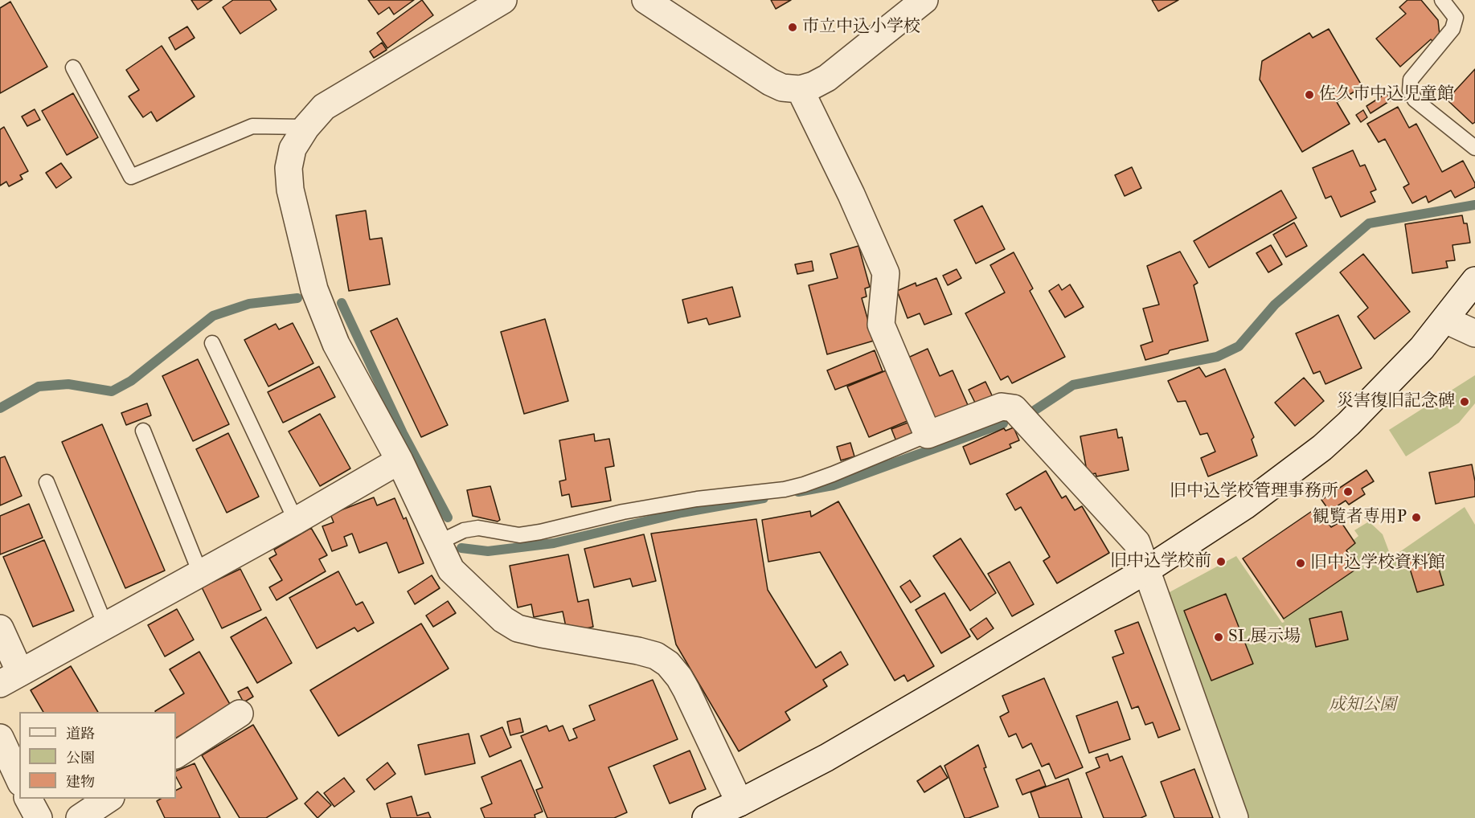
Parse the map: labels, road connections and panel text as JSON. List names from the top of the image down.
{
  "parks": ["成知公園"],
  "places": [
    "市立中込小学校",
    "佐久市中込児童館",
    "災害復旧記念碑",
    "旧中込学校管理事務所",
    "観覧者専用P",
    "旧中込学校前",
    "旧中込学校資料館",
    "SL展示場"
  ],
  "legend": ["道路", "公園", "建物"]
}
